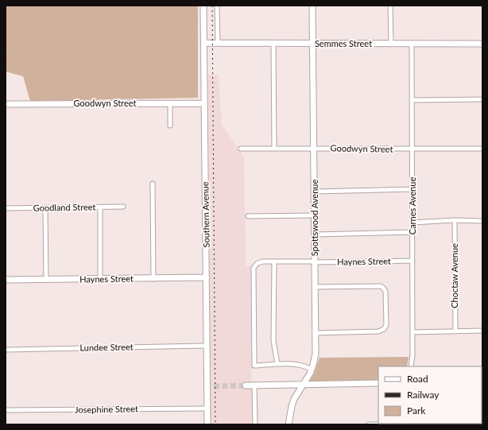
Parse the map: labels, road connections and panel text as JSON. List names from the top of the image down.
{
  "streets": {
    "main road": [
      "Semmes Street",
      "Goodwyn Street",
      "Southern Avenue",
      "Spottswood Avenue",
      "Haynes Street"
    ],
    "street": [
      "Carnes Avenue",
      "Goodland Street",
      "Choctaw Avenue",
      "Lundee Street",
      "Josephine Street"
    ]
  },
  "crossings": [
    ["Semmes Street", "Carnes Avenue"],
    ["Semmes Street", "Southern Avenue"],
    ["Semmes Street", "Spottswood Avenue"],
    ["Goodwyn Street", "Carnes Avenue"],
    ["Goodwyn Street", "Southern Avenue"],
    ["Goodwyn Street", "Spottswood Avenue"],
    ["Carnes Avenue", "Haynes Street"],
    ["Southern Avenue", "Haynes Street"],
    ["Southern Avenue", "Lundee Street"],
    ["Southern Avenue", "Josephine Street"],
    ["Spottswood Avenue", "Haynes Street"]
  ],
  "legend": ["Road", "Railway", "Park"]
}
